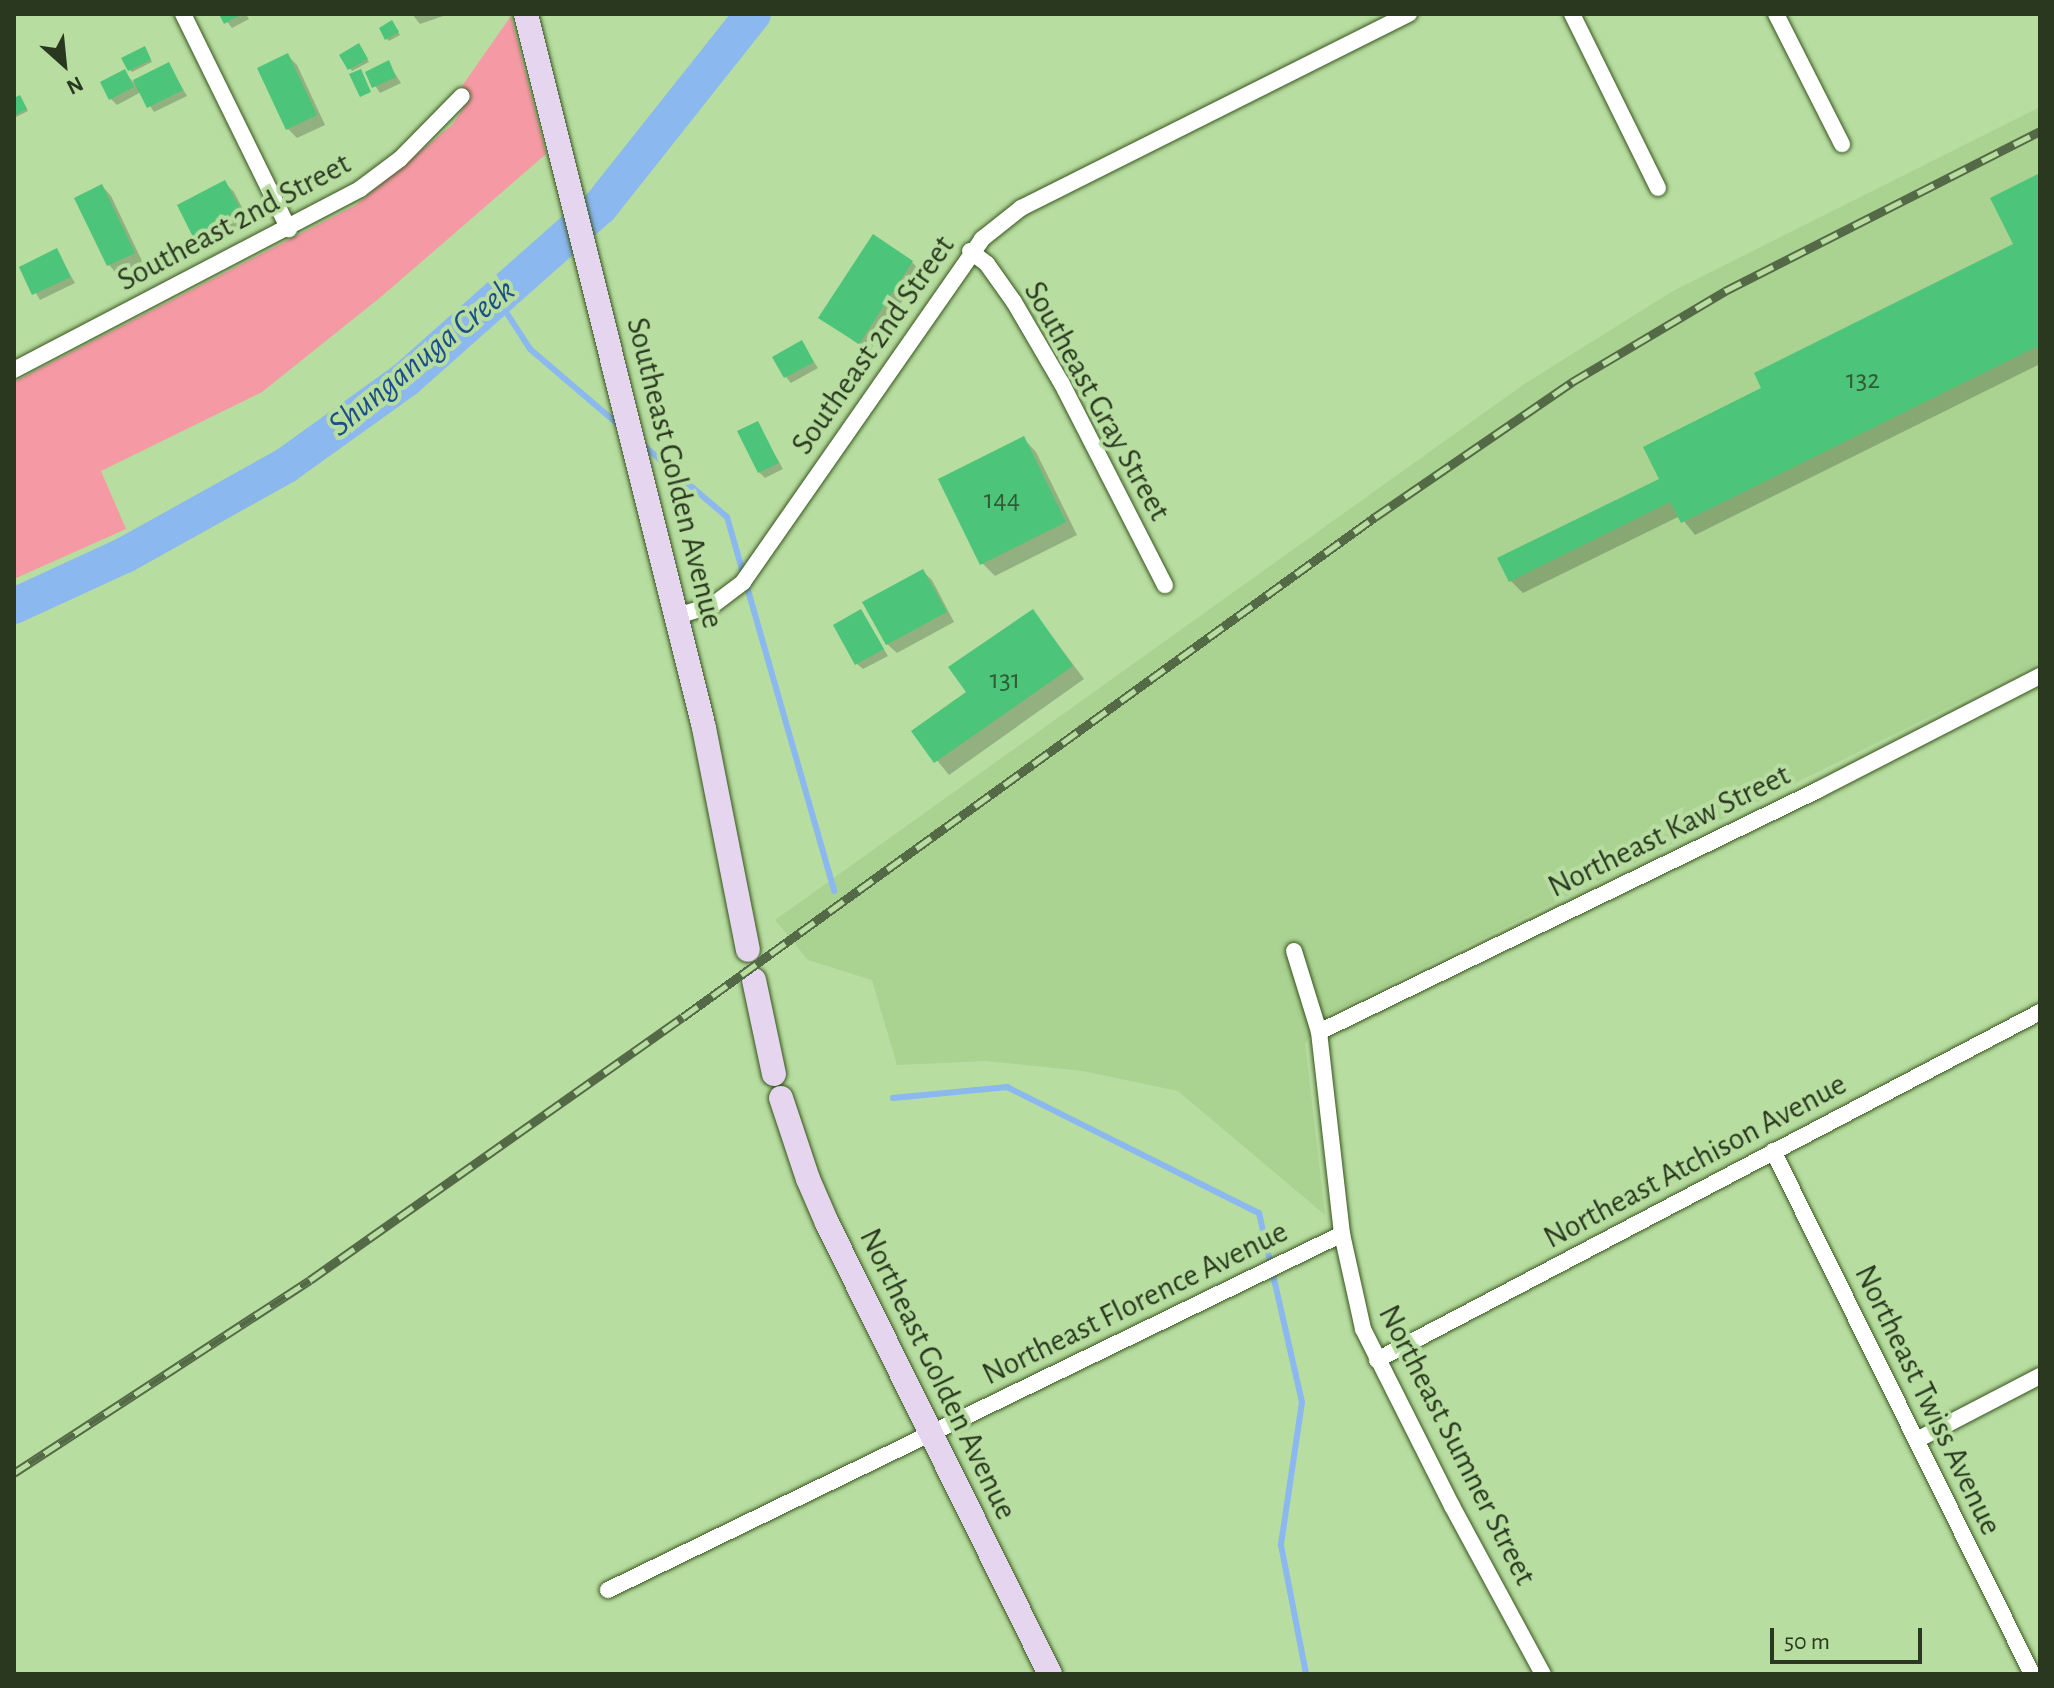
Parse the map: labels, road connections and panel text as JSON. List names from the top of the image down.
{
  "streets": {
    "street": [
      "Southeast 2nd Street",
      "Southeast Gray Street",
      "Southeast Golden Avenue",
      "Northeast Kaw Street",
      "Northeast Atchison Avenue",
      "Northeast Florence Avenue",
      "Northeast Golden Avenue",
      "Northeast Twiss Avenue",
      "Northeast Sumner Street"
    ]
  },
  "crossings": [
    ["Southeast 2nd Street", "Southeast Gray Street"],
    ["Southeast 2nd Street", "Southeast Golden Avenue"],
    ["Northeast Kaw Street", "Northeast Sumner Street"],
    ["Northeast Atchison Avenue", "Northeast Twiss Avenue"],
    ["Northeast Atchison Avenue", "Northeast Sumner Street"],
    ["Northeast Florence Avenue", "Northeast Golden Avenue"],
    ["Northeast Florence Avenue", "Northeast Sumner Street"]
  ],
  "water": ["Shunganuga Creek"],
  "house_numbers": ["132", "144", "131"],
  "scale_bar": "50 m",
  "north": "bottom right"
}
